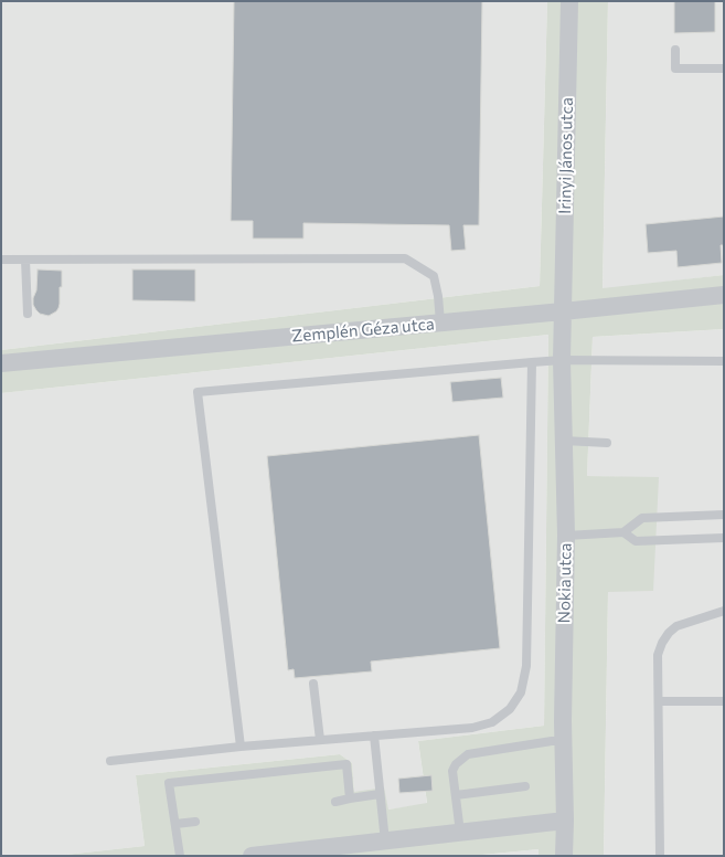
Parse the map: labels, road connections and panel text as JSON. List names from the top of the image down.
{
  "streets": {
    "street": ["Irinyi János utca", "Zemplén Géza utca", "Nokia utca"]
  },
  "crossings": [
    ["Irinyi János utca", "Zemplén Géza utca"],
    ["Irinyi János utca", "Nokia utca"],
    ["Zemplén Géza utca", "Nokia utca"]
  ]
}
